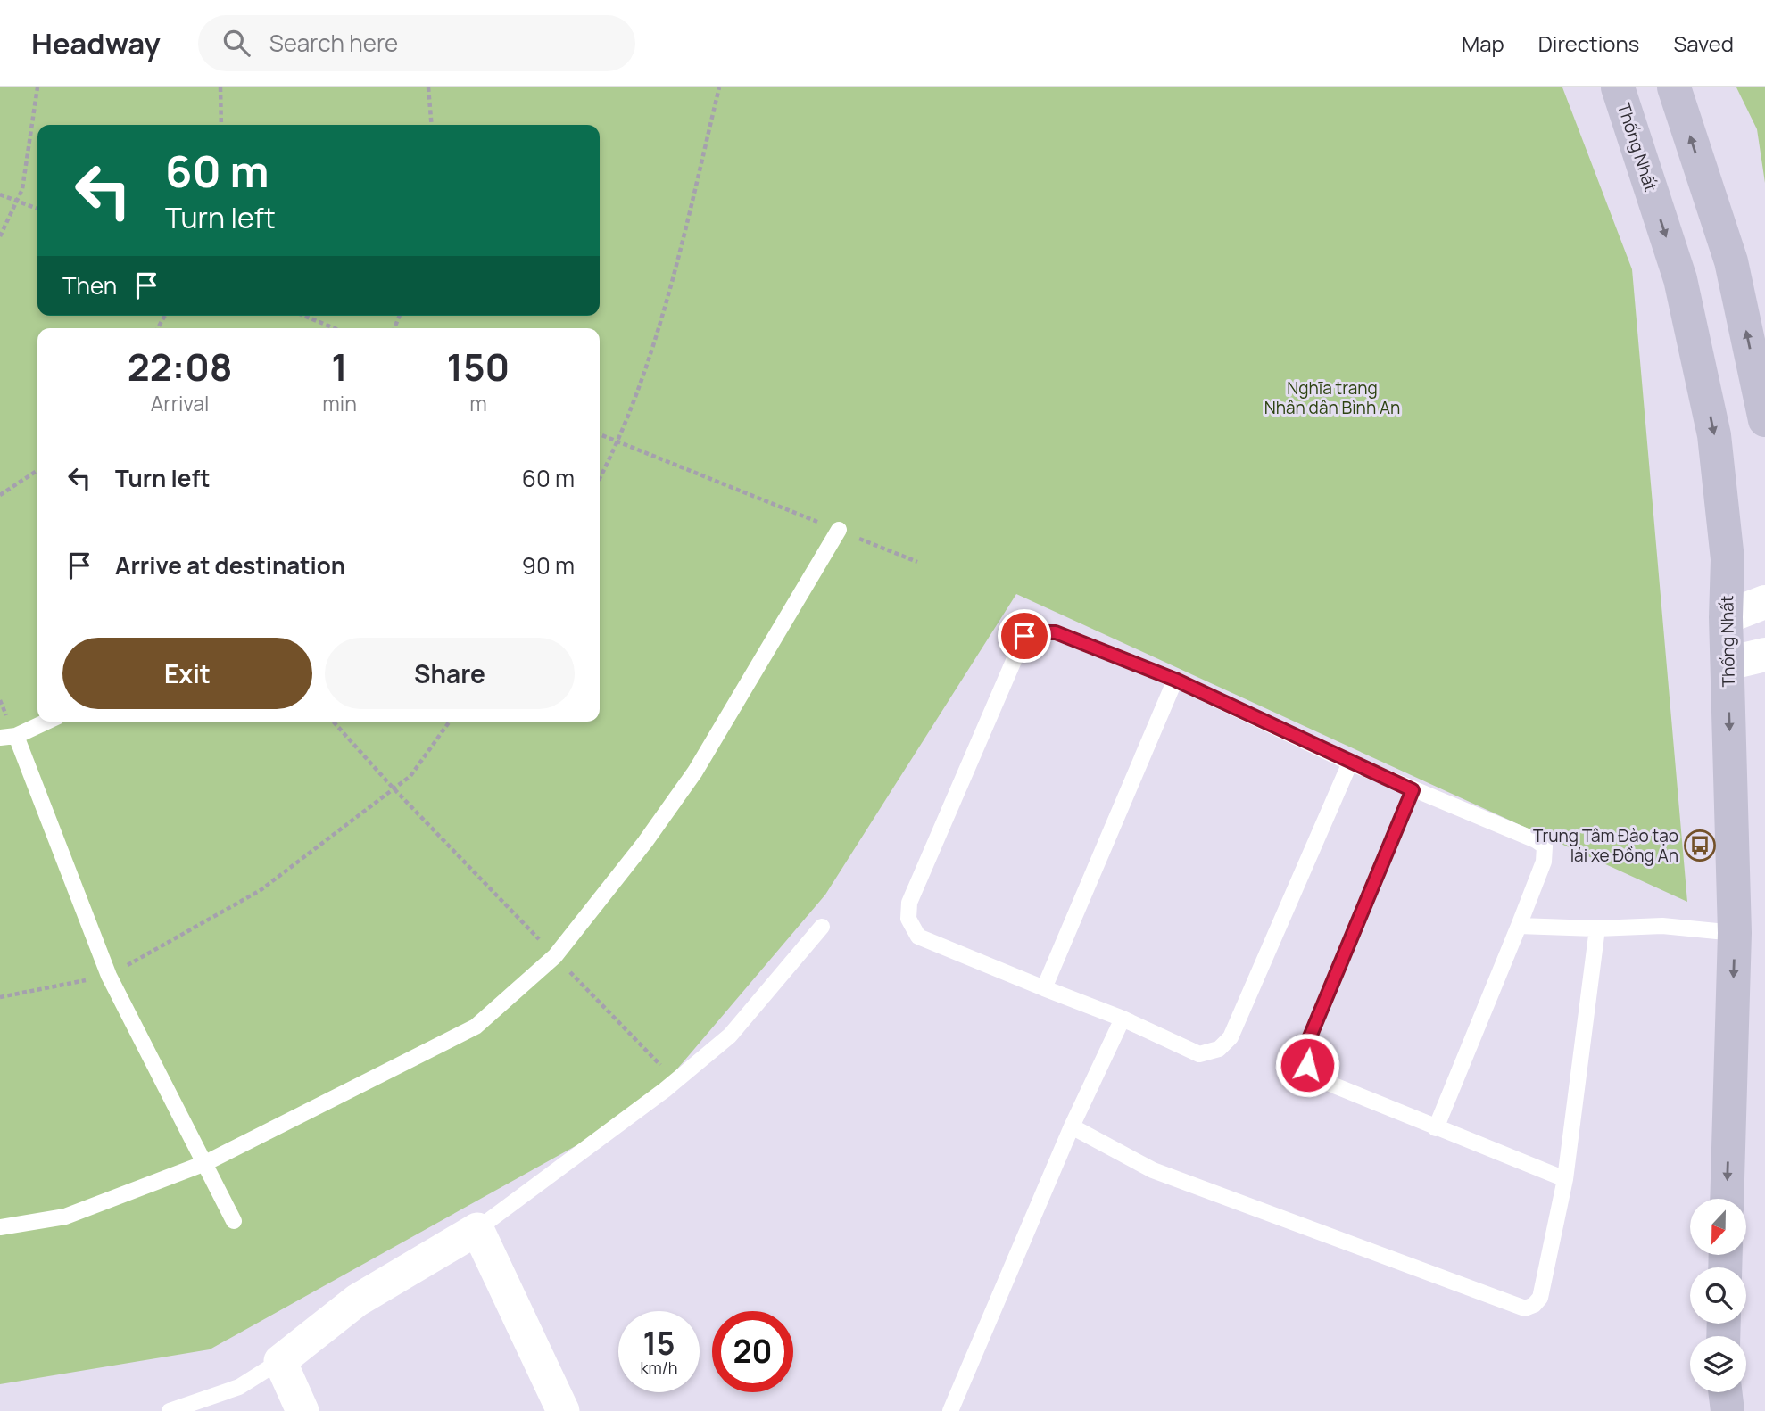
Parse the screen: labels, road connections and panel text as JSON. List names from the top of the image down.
{
  "streets": {
    "main road": ["Thống Nhất"]
  },
  "parks": ["Nghĩa trang Nhân dân Bình An"],
  "places": {
    "bus stop": ["Trung Tâm Đào tạo lái xe Đồng An"]
  },
  "north": "bottom",
  "page": {
    "header": "Headway",
    "search": "Search here",
    "nav": ["Map", "Directions", "Saved"],
    "turn": ["60 m", "Turn left"],
    "then": "Then",
    "eta": [
      "22:08",
      "Arrival",
      "1",
      "min",
      "150",
      "m"
    ],
    "list": [
      {
        "name": "Turn left",
        "value": "60 m"
      },
      {
        "name": "Arrive at destination",
        "value": "90 m"
      }
    ],
    "buttons": ["Exit", "Share"],
    "speed": "15 km/h",
    "limit": "20"
  }
}
